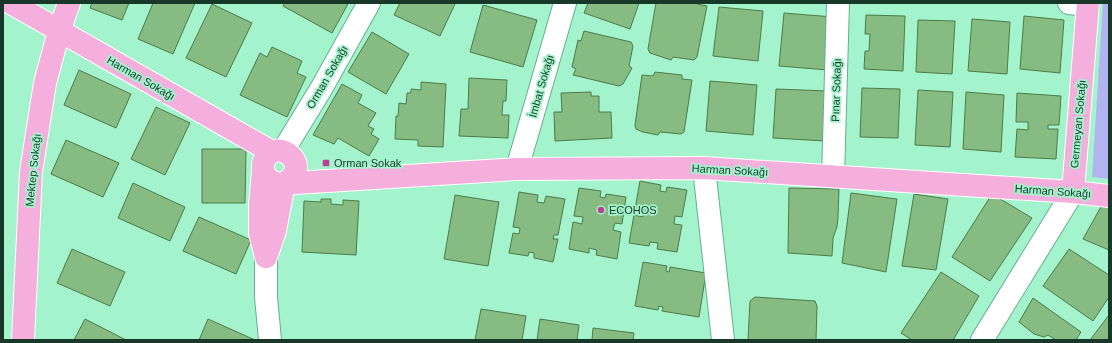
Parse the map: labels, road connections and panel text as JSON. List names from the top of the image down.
{
  "streets": {
    "main road": ["Harman Sokağı", "Germeyan Sokağı", "Mektep Sokağı"],
    "street": ["Orman Sokağı", "İmbat Sokağı", "Pınar Sokağı"]
  },
  "crossings": [
    ["Orman Sokağı", "Harman Sokağı"],
    ["Harman Sokağı", "İmbat Sokağı"],
    ["Harman Sokağı", "Pınar Sokağı"],
    ["Harman Sokağı", "Germeyan Sokağı"],
    ["Harman Sokağı", "Mektep Sokağı"]
  ],
  "places": {
    "transit": ["Orman Sokak"],
    "other": ["ECOHOS"]
  }
}
